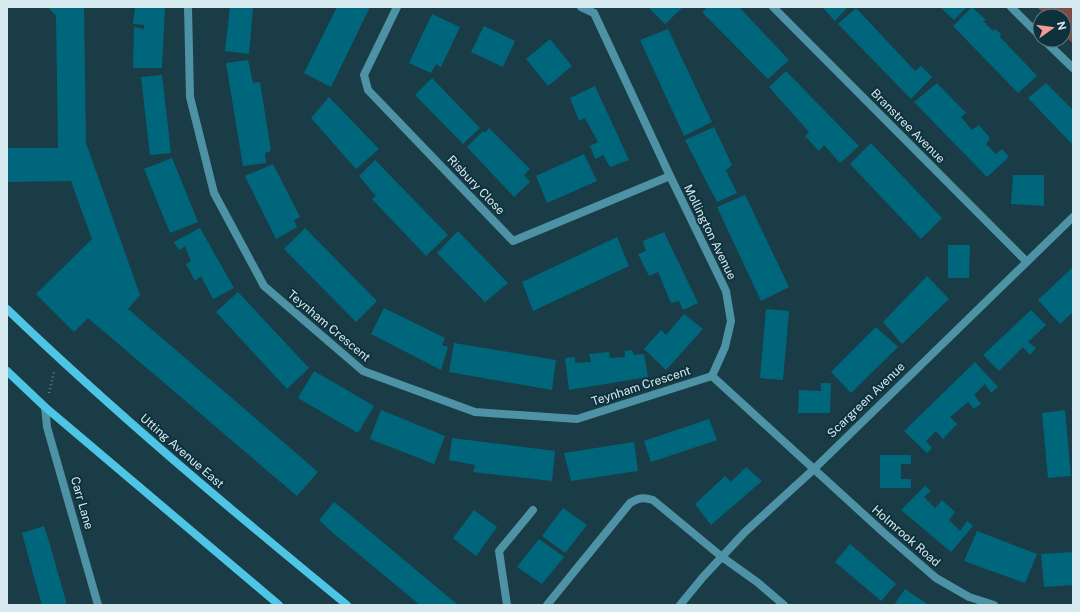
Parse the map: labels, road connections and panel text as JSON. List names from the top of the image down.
{
  "streets": {
    "street": [
      "Branstree Avenue",
      "Risbury Close",
      "Mollington Avenue",
      "Teynham Crescent",
      "Scargreen Avenue",
      "Utting Avenue East",
      "Carr Lane",
      "Holmrook Road"
    ]
  },
  "crossings": [
    ["Branstree Avenue", "Scargreen Avenue"],
    ["Risbury Close", "Mollington Avenue"],
    ["Mollington Avenue", "Teynham Crescent"],
    ["Scargreen Avenue", "Holmrook Road"]
  ],
  "north": "right"
}
